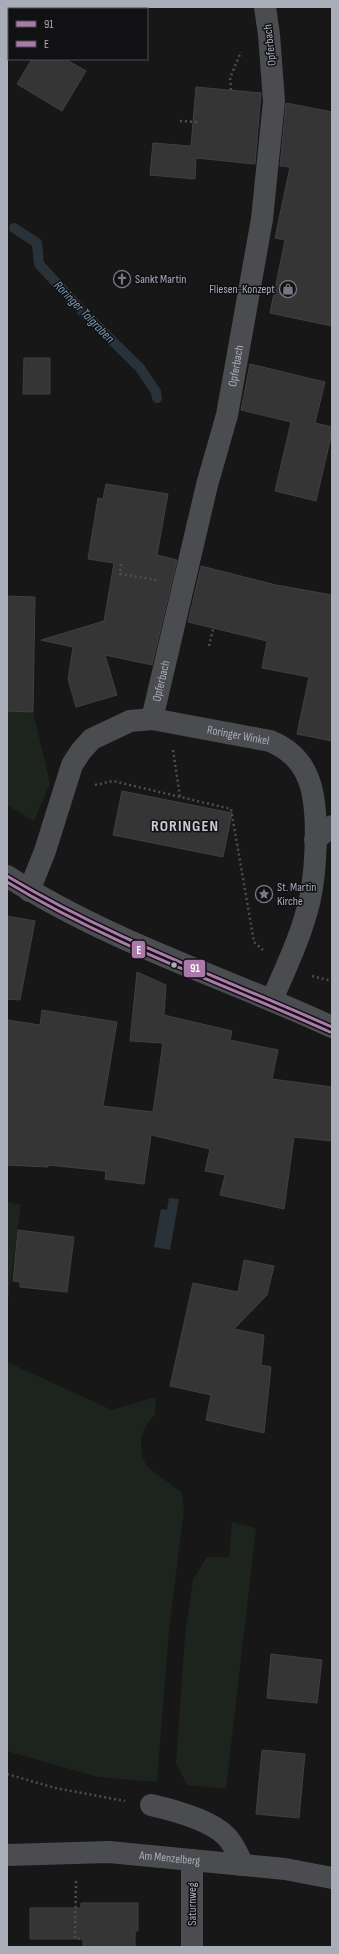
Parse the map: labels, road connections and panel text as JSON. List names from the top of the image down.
{
  "streets": {
    "street": [
      "Opferbach",
      "Roringer Winkel",
      "Am Menzelberg",
      "Saturnweg"
    ]
  },
  "crossings": [
    ["Opferbach", "Roringer Winkel"],
    ["Am Menzelberg", "Saturnweg"]
  ],
  "districts": ["RORINGEN"],
  "water": ["Roringer Talgraben"],
  "places": {
    "church": ["Sankt Martin"],
    "shop": ["Fliesen-Konzept"],
    "place": ["St. Martin Kirche"]
  },
  "lines": ["transit line 91", "transit line E"],
  "legend": ["91", "E"]
}
